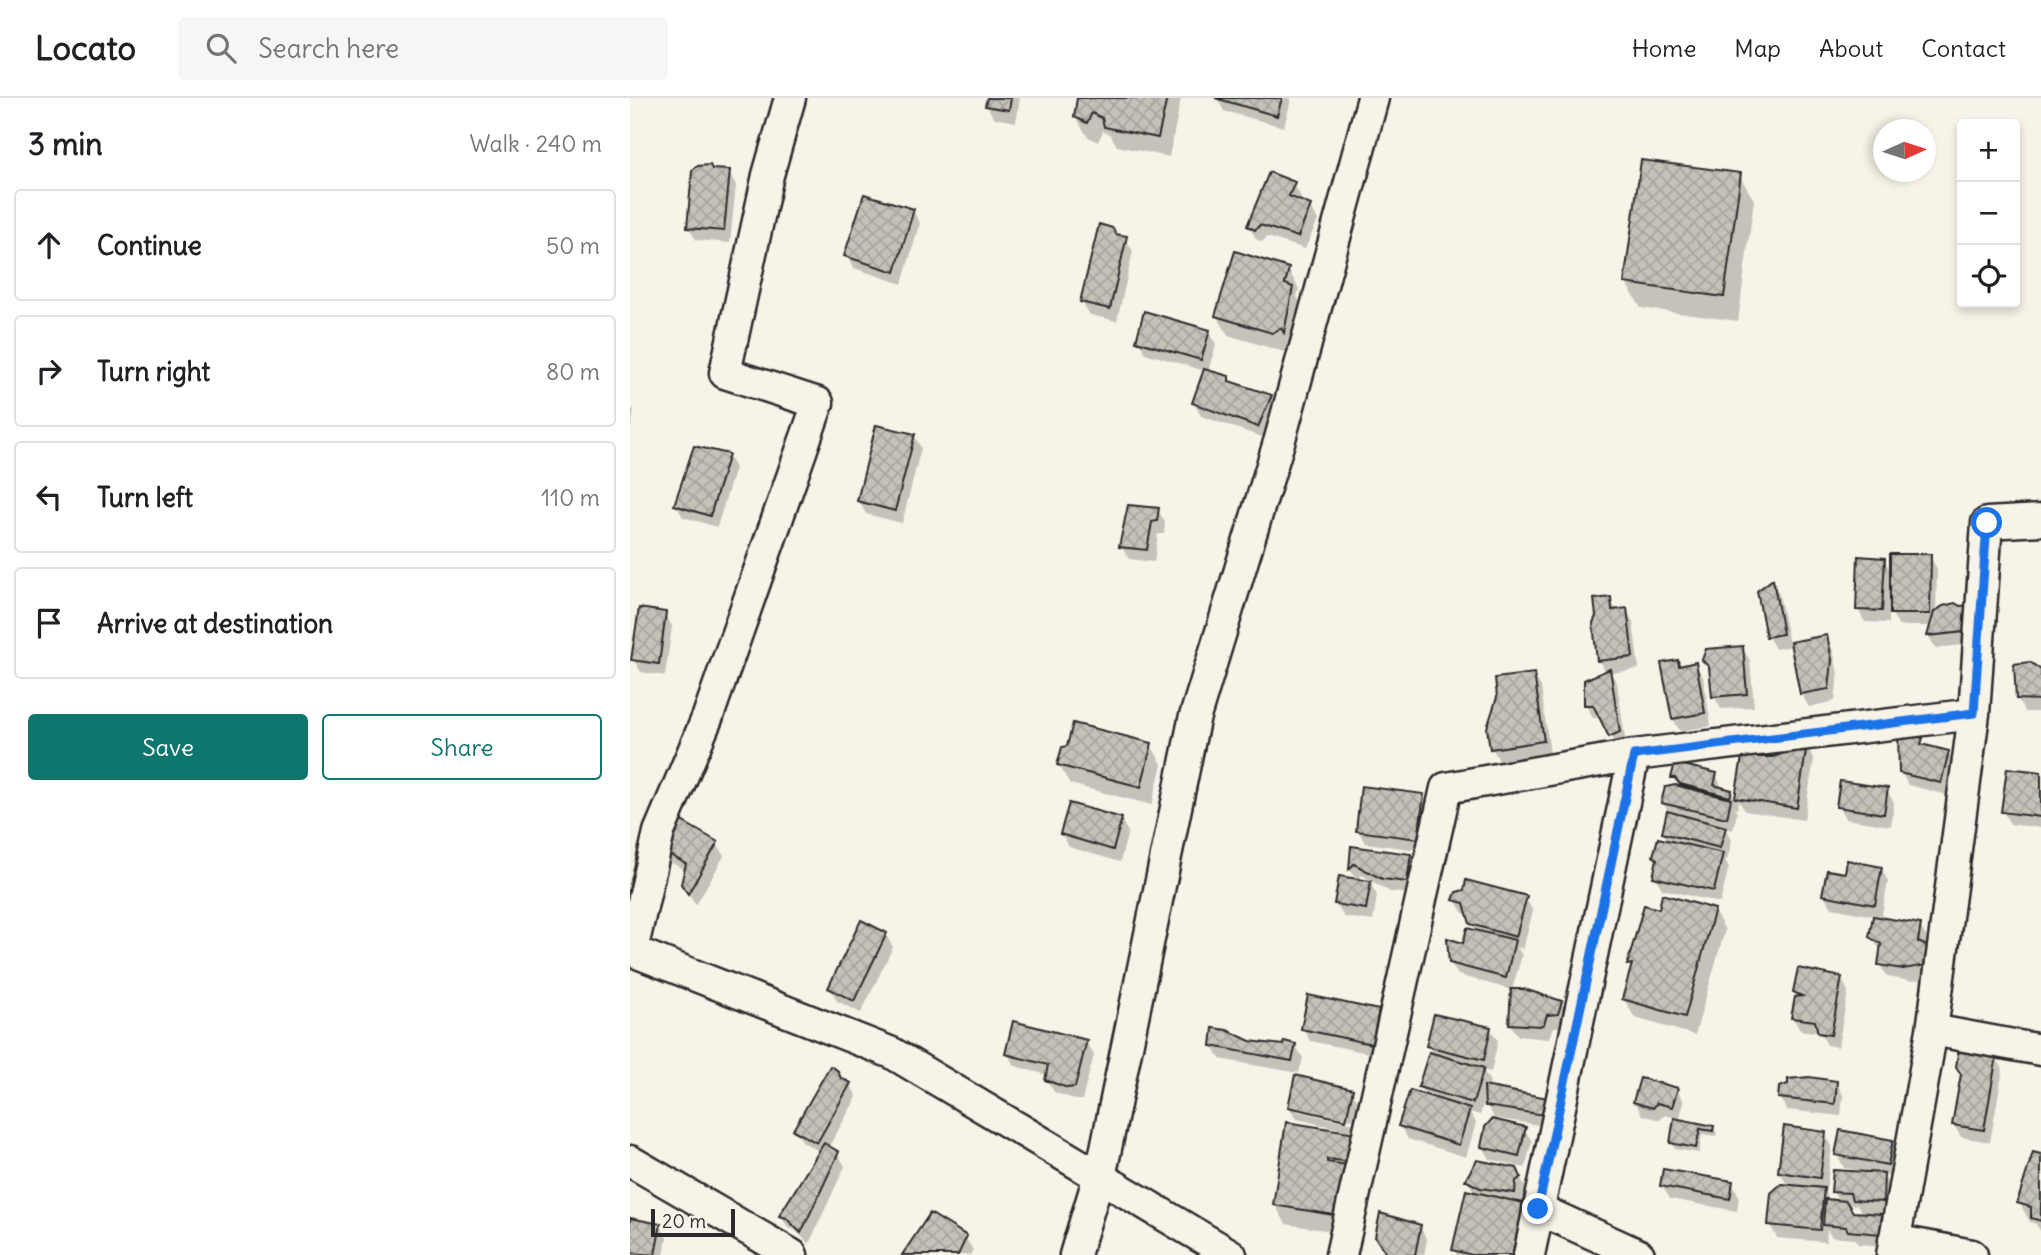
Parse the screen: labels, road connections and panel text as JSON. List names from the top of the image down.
{
  "scale_bar": "20 m",
  "north": "right",
  "page": {
    "header": "Locato",
    "search": "Search here",
    "nav": [
      "Home",
      "Map",
      "About",
      "Contact"
    ],
    "heading": ["3 min", "Walk · 240 m"],
    "map_buttons": ["+", "−"],
    "list": [
      ["Continue", "50 m"],
      ["Turn right", "80 m"],
      ["Turn left", "110 m"],
      "Arrive at destination"
    ],
    "buttons": ["Save", "Share"],
    "scale": "20 m"
  }
}
